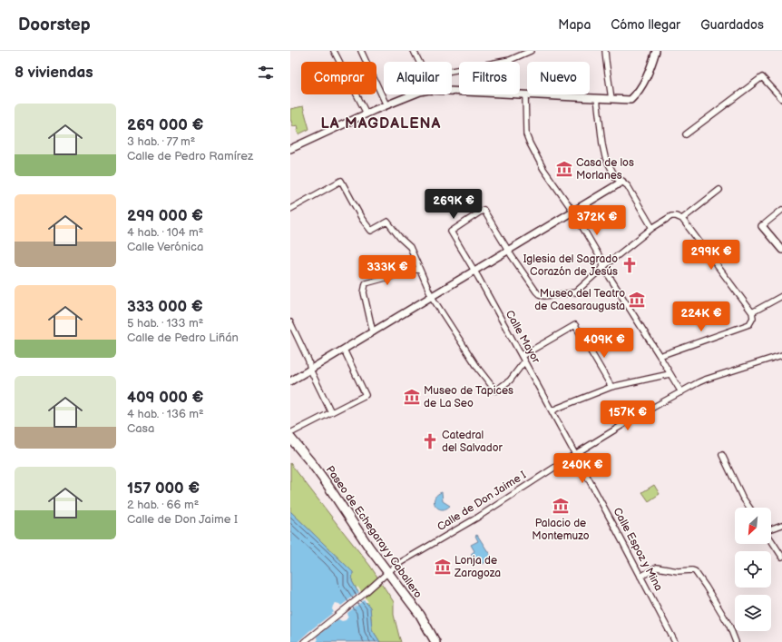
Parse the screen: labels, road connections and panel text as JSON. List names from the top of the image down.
{
  "streets": {
    "main road": ["Paseo de Echegaray y Caballero"],
    "street": ["Calle Mayor", "Calle de Don Jaime I", "Calle Espoz y Mina"]
  },
  "crossings": [
    ["Calle Mayor", "Calle de Don Jaime I"],
    ["Calle Mayor", "Calle Espoz y Mina"],
    ["Calle de Don Jaime I", "Paseo de Echegaray y Caballero"],
    ["Calle de Don Jaime I", "Calle Espoz y Mina"]
  ],
  "districts": ["LA MAGDALENA"],
  "places": {
    "museum": [
      "Casa de los Morlanes",
      "Museo del Teatro de Caesaraugusta",
      "Museo de Tapices de La Seo",
      "Palacio de Montemuzo",
      "Lonja de Zaragoza"
    ],
    "church": ["Iglesia del Sagrado Corazón de Jesús", "Catedral del Salvador"]
  },
  "north": "bottom left",
  "page": {
    "header": "Doorstep",
    "nav": ["Mapa", "Cómo llegar", "Guardados"],
    "heading": "8 viviendas",
    "chip": [
      "Comprar",
      "Alquilar",
      "Filtros",
      "Nuevo"
    ],
    "list": [
      {
        "name": "269 000 €",
        "note": "3 hab. · 77 m² · Calle de Pedro Ramírez"
      },
      {
        "name": "299 000 €",
        "note": "4 hab. · 104 m² · Calle Verónica"
      },
      {
        "name": "333 000 €",
        "note": "5 hab. · 133 m² · Calle de Pedro Liñán"
      },
      {
        "name": "409 000 €",
        "note": "4 hab. · 136 m² · Casa"
      },
      {
        "name": "157 000 €",
        "note": "2 hab. · 66 m² · Calle de Don Jaime I"
      }
    ],
    "price": [
      "269K €",
      "372K €",
      "299K €",
      "333K €",
      "224K €",
      "409K €",
      "157K €",
      "240K €"
    ]
  }
}
